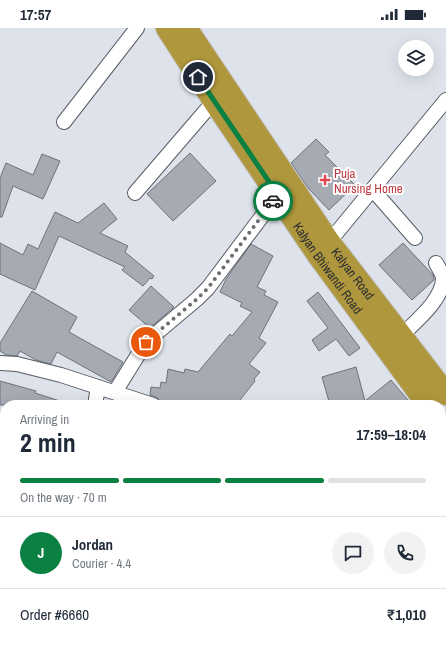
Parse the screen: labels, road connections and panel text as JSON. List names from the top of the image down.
{
  "streets": {
    "highway": ["Kalyan Bhiwandi Road", "Kalyan Road"]
  },
  "places": {
    "health": ["Puja Nursing Home"]
  },
  "page": {
    "status": "17:57",
    "heading": ["2 min", "Arriving in", "17:59–18:04"],
    "panel": [
      "Jordan",
      "Courier · 4.4",
      "Order #6660",
      "₹1,010"
    ],
    "bar": "On the way · 70 m",
    "round": "J"
  }
}
